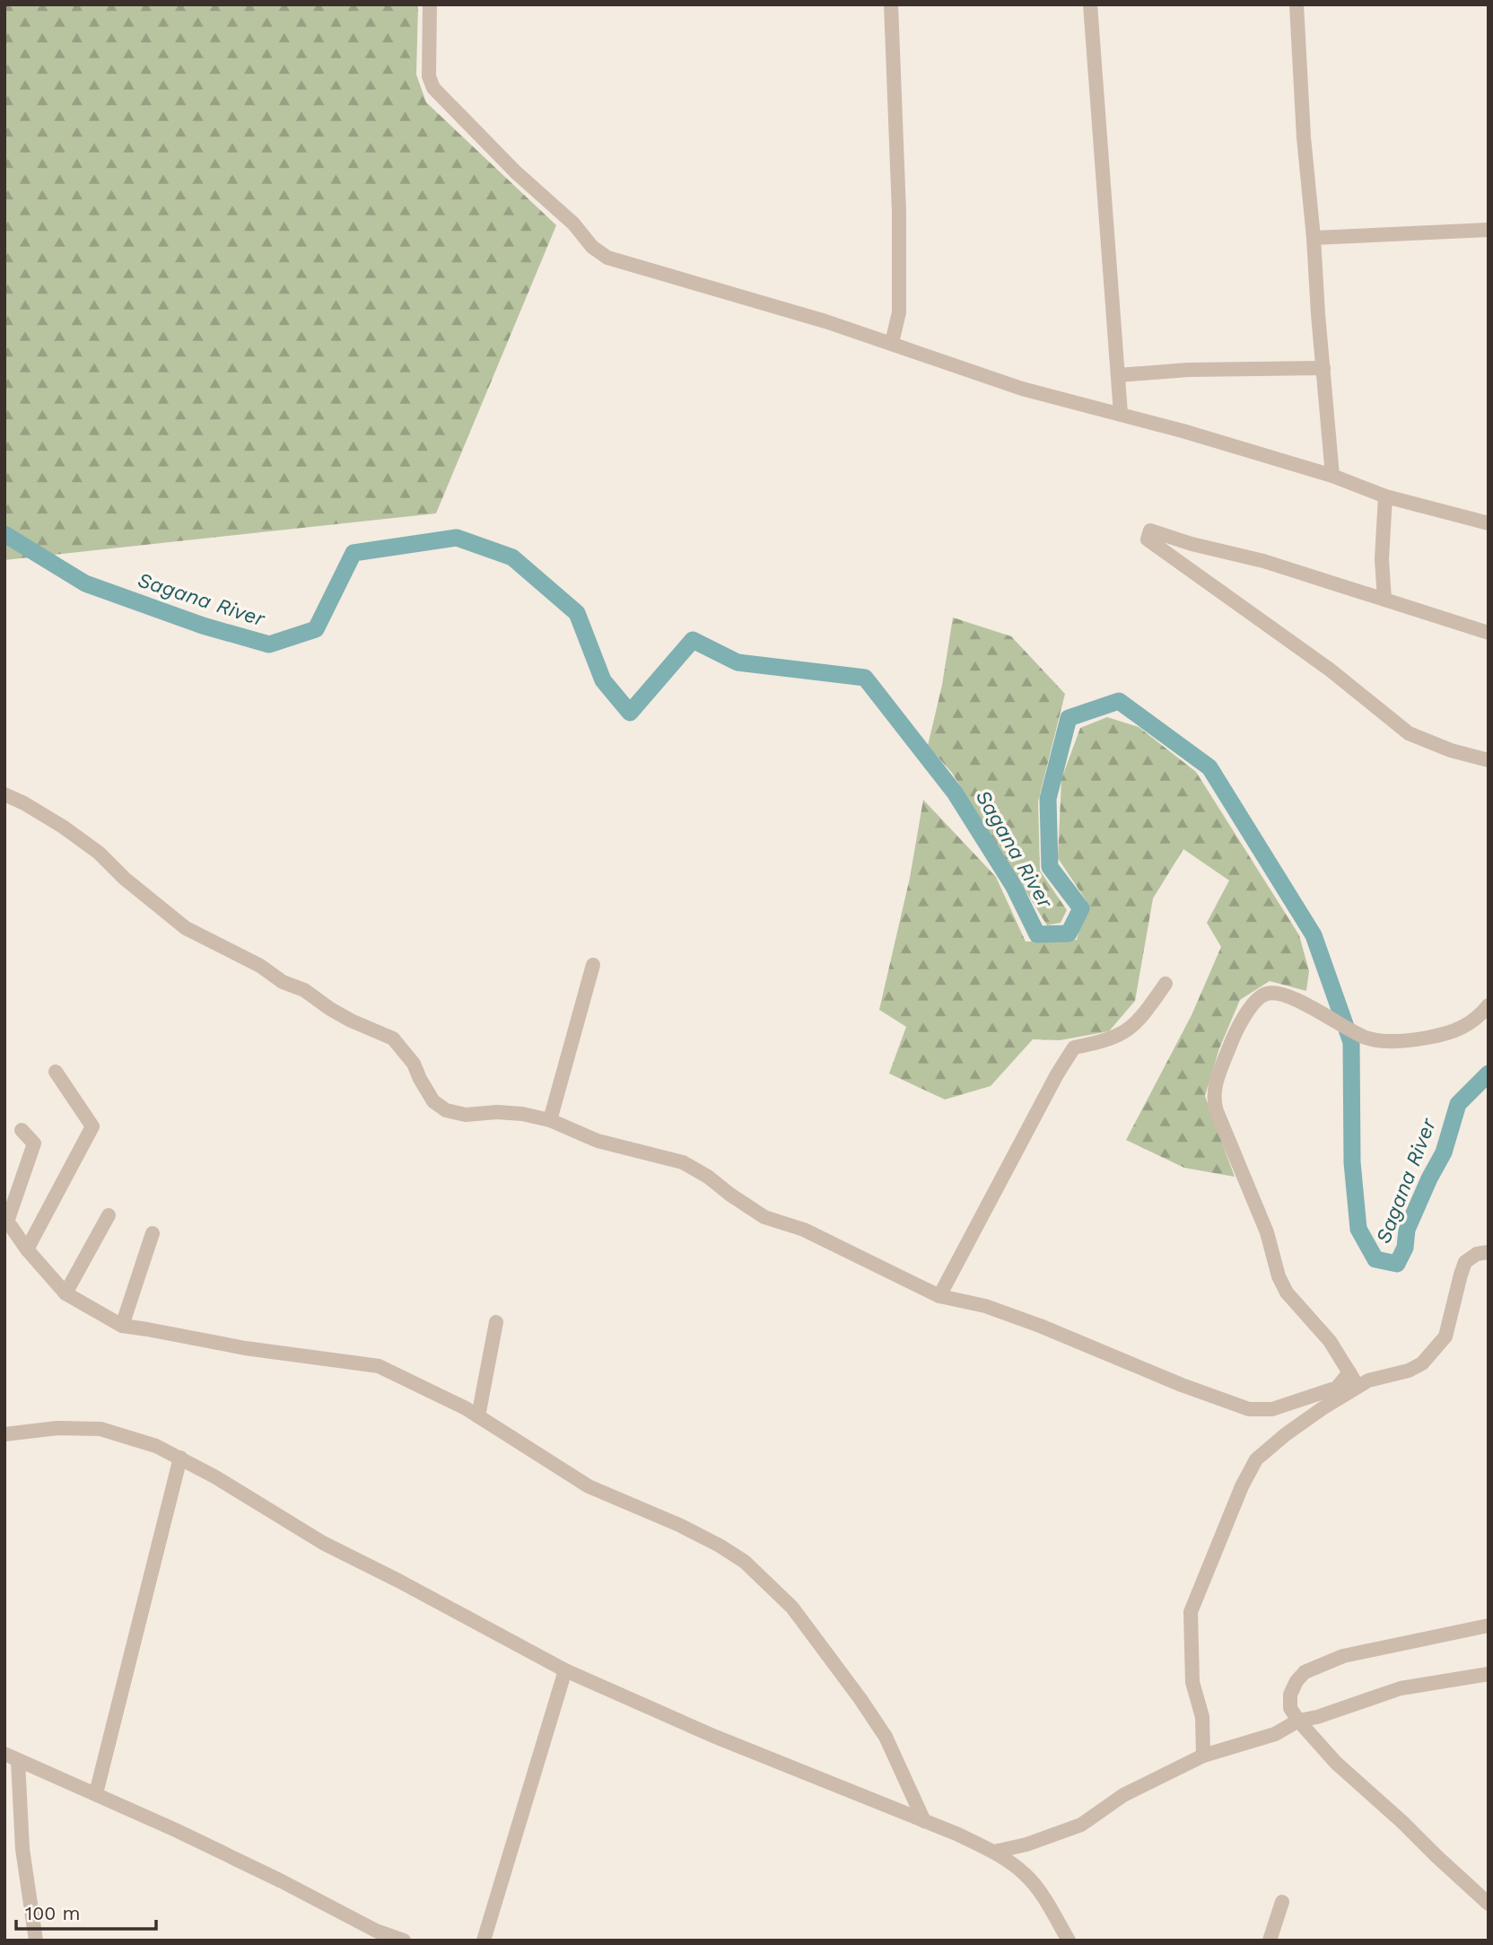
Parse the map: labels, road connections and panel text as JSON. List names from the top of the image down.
{
  "water": ["Sagana River"],
  "scale_bar": "100 m"
}
